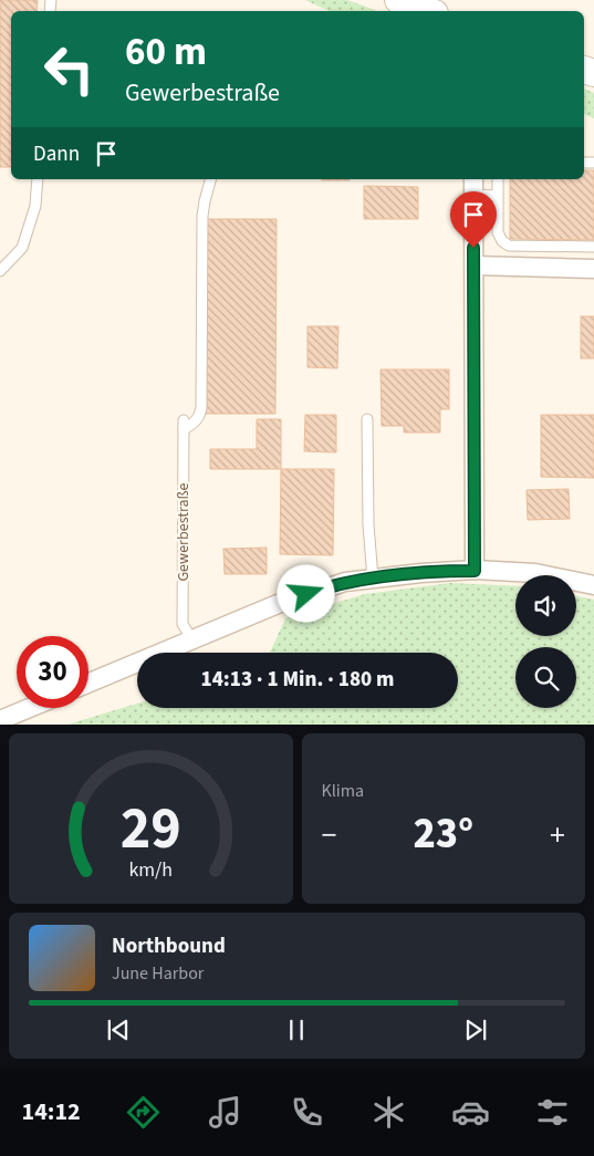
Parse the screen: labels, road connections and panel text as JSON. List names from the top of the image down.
{
  "streets": {
    "lane": ["Gewerbestraße"]
  },
  "page": {
    "turn": ["60 m", "Gewerbestraße"],
    "then": "Dann",
    "limit": "30",
    "trip": "14:13 · 1 Min. · 180 m",
    "tile": "Klima",
    "heat": ["−", "23°", "+"],
    "song": ["Northbound", "June Harbor"],
    "tabs": "14:12",
    "gauge": ["29", "km/h"]
  }
}
